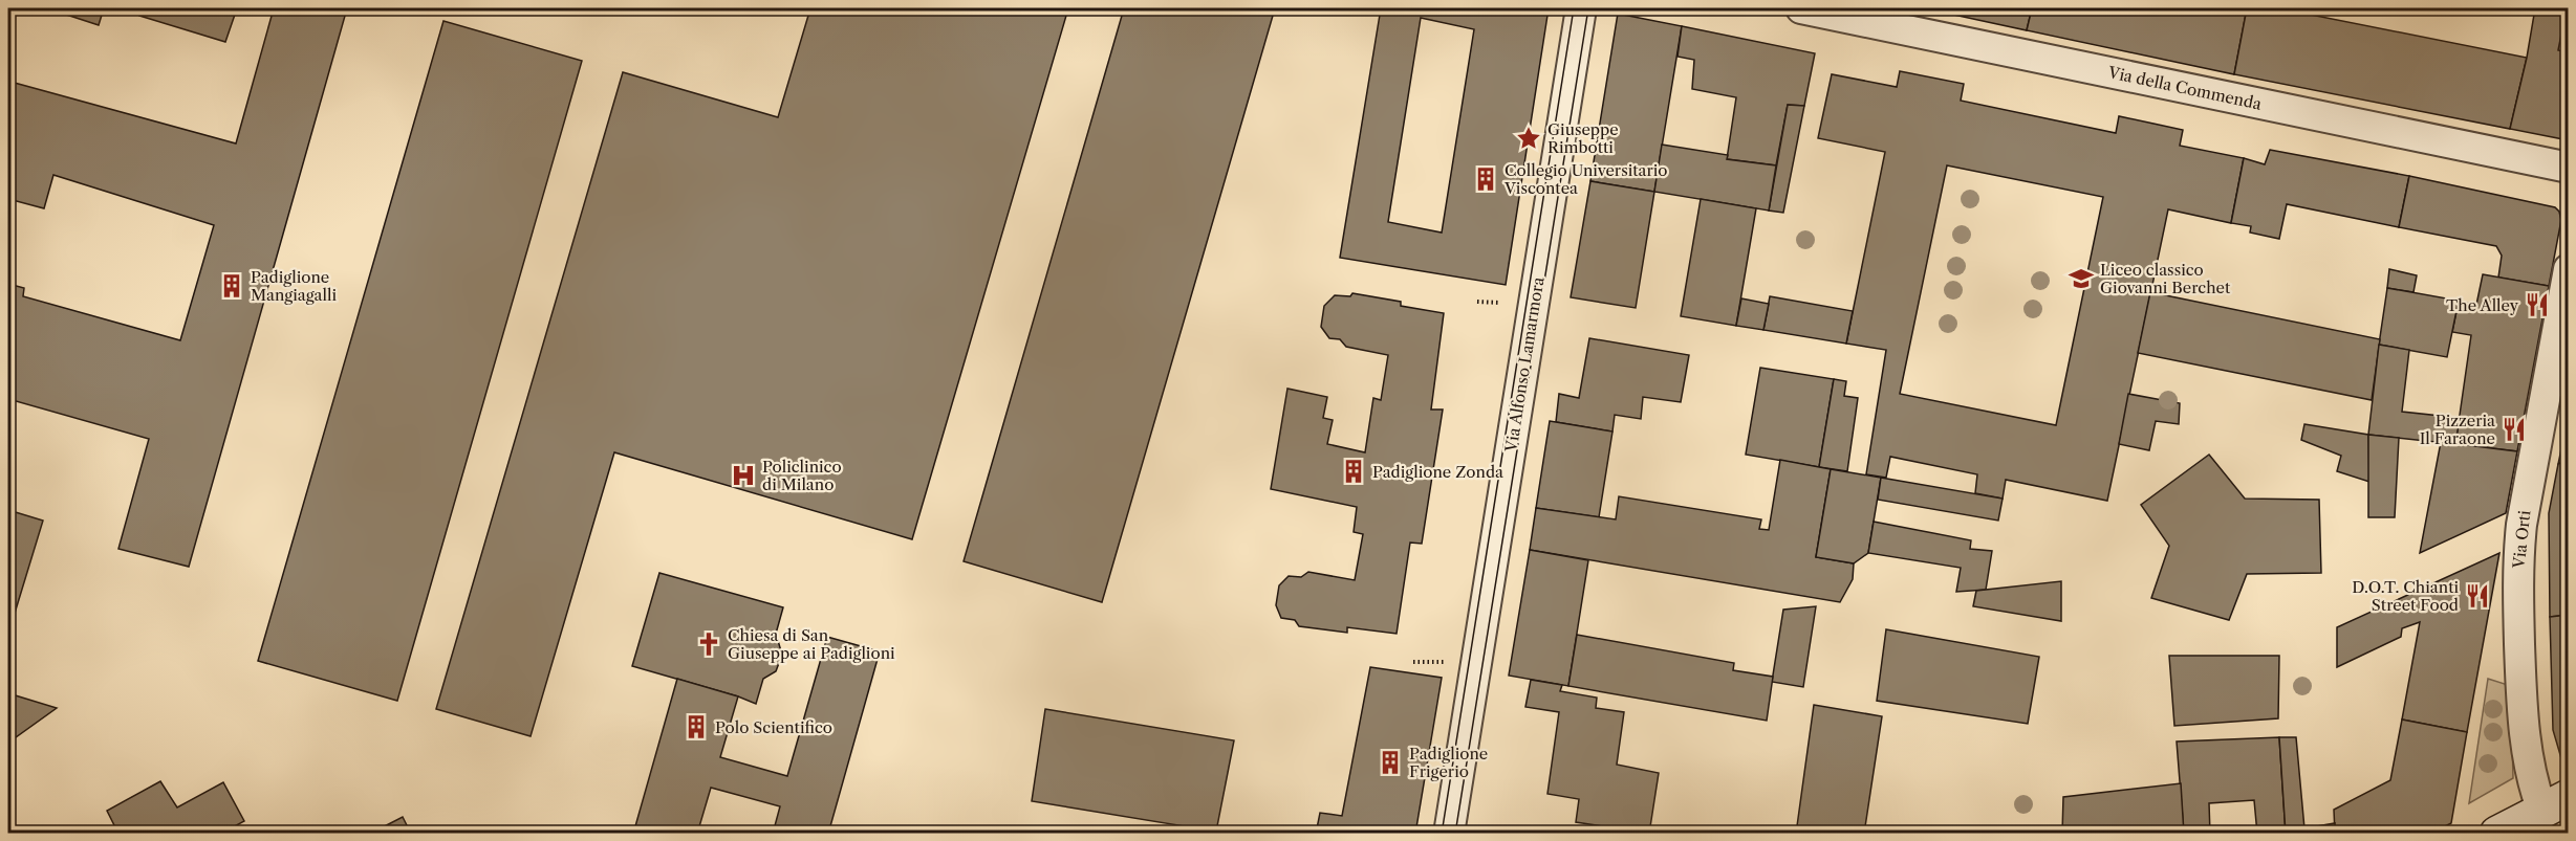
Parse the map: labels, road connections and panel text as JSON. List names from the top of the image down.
{
  "streets": {
    "street": ["Via della Commenda", "Via Alfonso Lamarmora", "Via Orti"]
  },
  "places": {
    "place": ["Giuseppe Rimbotti"],
    "building": [
      "Collegio Universitario Viscontea",
      "Padiglione Mangiagalli",
      "Padiglione Zonda",
      "Polo Scientifico",
      "Padiglione Frigerio"
    ],
    "school or university": ["Liceo classico Giovanni Berchet"],
    "restaurant": ["The Alley", "Pizzeria Il Faraone", "D.O.T. Chianti Street Food"],
    "hospital": ["Policlinico di Milano"],
    "church": ["Chiesa di San Giuseppe ai Padiglioni"]
  }
}
